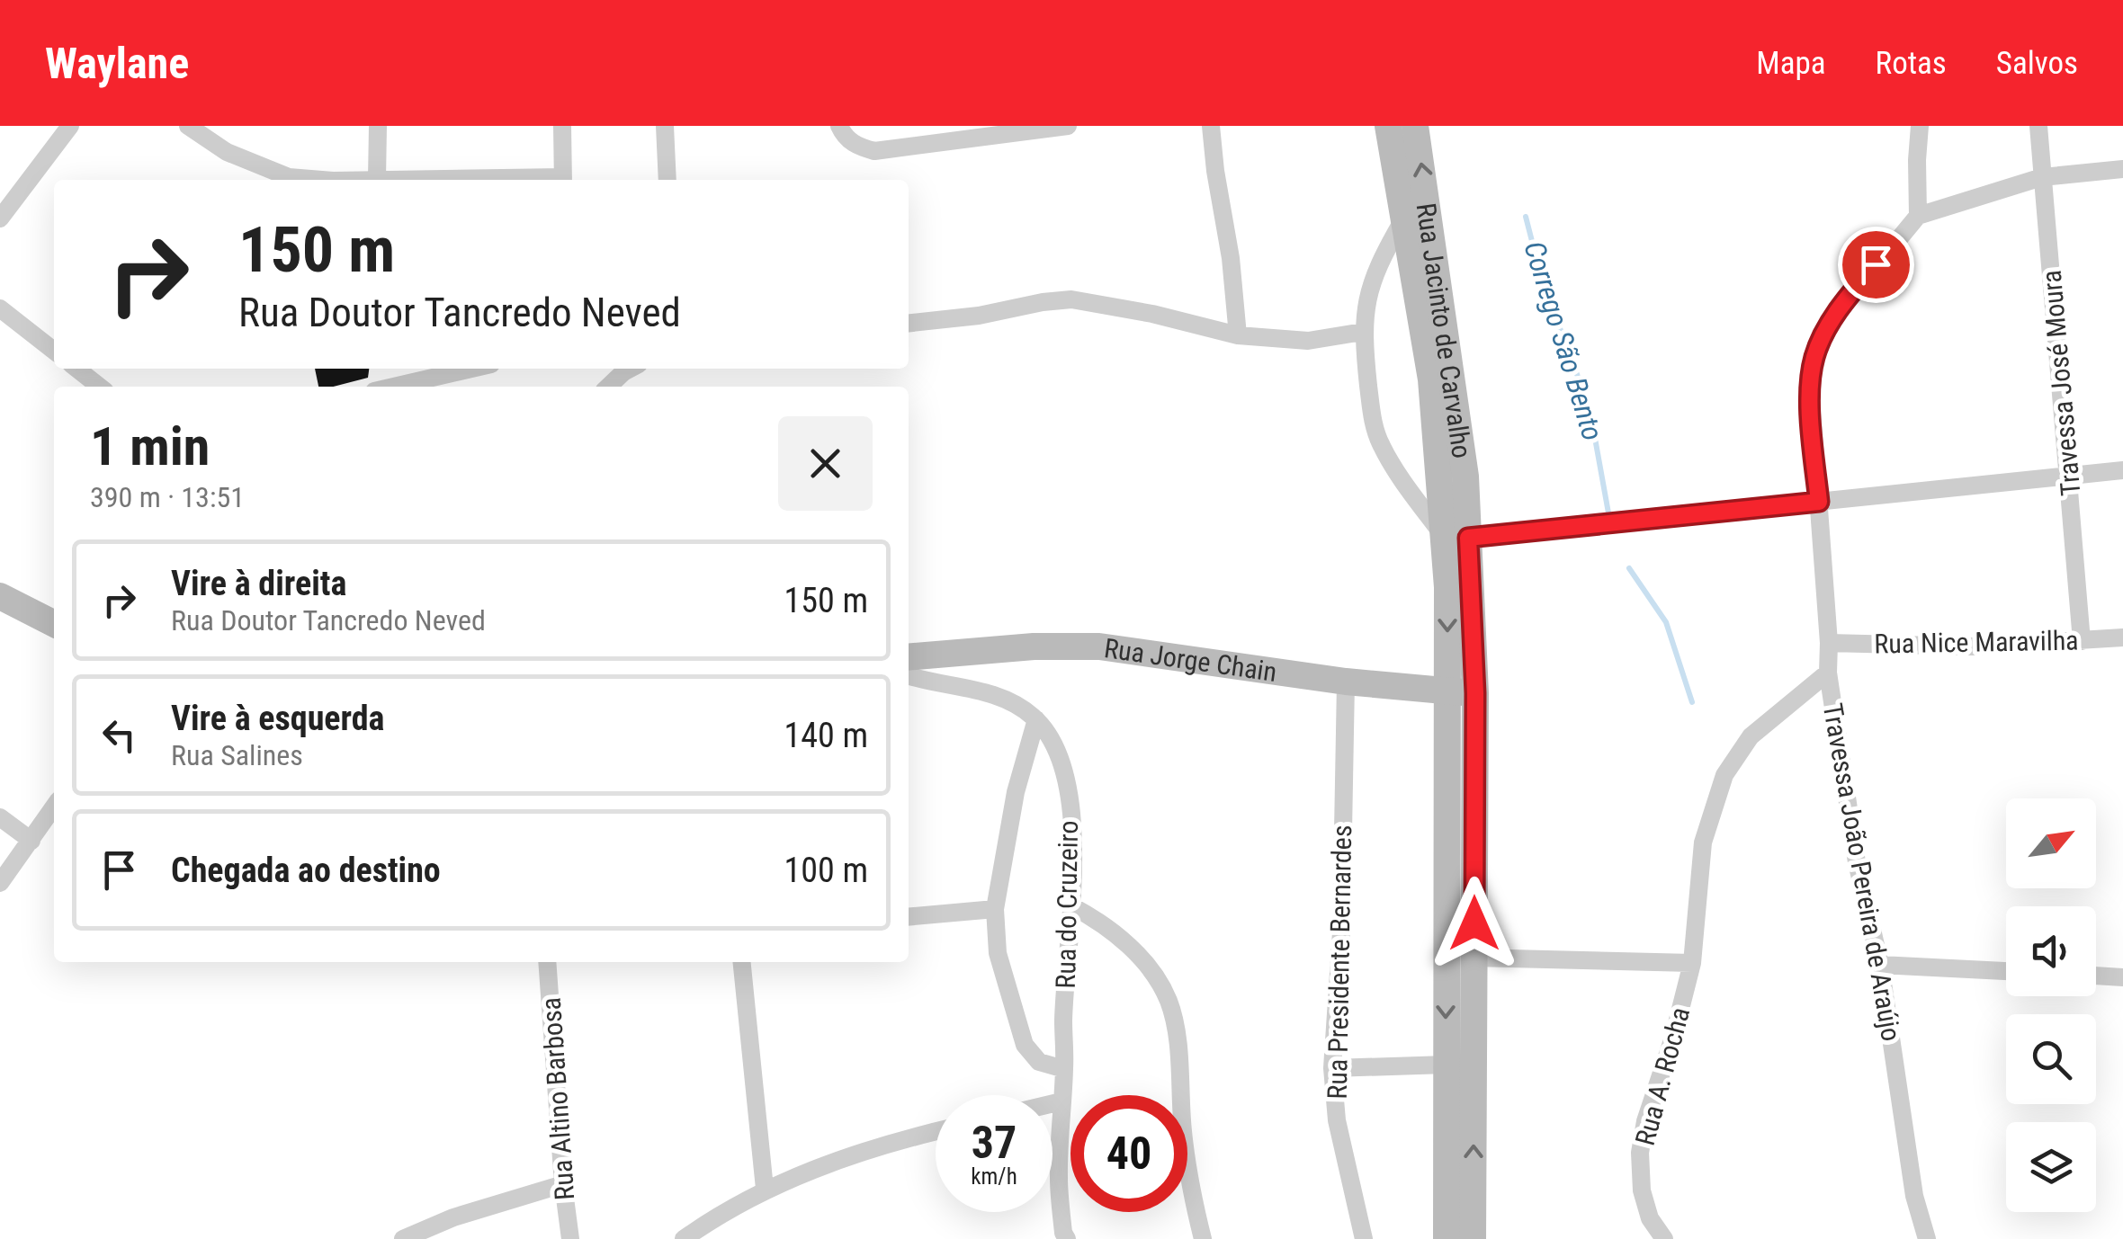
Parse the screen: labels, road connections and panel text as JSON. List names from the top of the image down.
{
  "streets": {
    "street": [
      "Rua Jacinto de Carvalho",
      "Travessa José Moura",
      "Rua Nice Maravilha",
      "Rua Jorge Chain",
      "Travessa João Pereira de Araújo",
      "Rua do Cruzeiro",
      "Rua Presidente Bernardes",
      "Rua A. Rocha",
      "Rua Altino Barbosa"
    ]
  },
  "crossings": [
    ["Travessa José Moura", "Rua Nice Maravilha"],
    ["Rua Nice Maravilha", "Travessa João Pereira de Araújo"],
    ["Rua Jorge Chain", "Rua Presidente Bernardes"],
    ["Travessa João Pereira de Araújo", "Rua A. Rocha"]
  ],
  "water": ["Corrego São Bento"],
  "north": "top right",
  "page": {
    "header": "Waylane",
    "nav": ["Mapa", "Rotas", "Salvos"],
    "turn": ["150 m", "Rua Doutor Tancredo Neved"],
    "heading": ["1 min", "390 m · 13:51"],
    "list": [
      {
        "name": "Vire à direita",
        "note": "Rua Doutor Tancredo Neved",
        "value": "150 m"
      },
      {
        "name": "Vire à esquerda",
        "note": "Rua Salines",
        "value": "140 m"
      },
      {
        "name": "Chegada ao destino",
        "value": "100 m"
      }
    ],
    "speed": "37 km/h",
    "limit": "40"
  }
}
